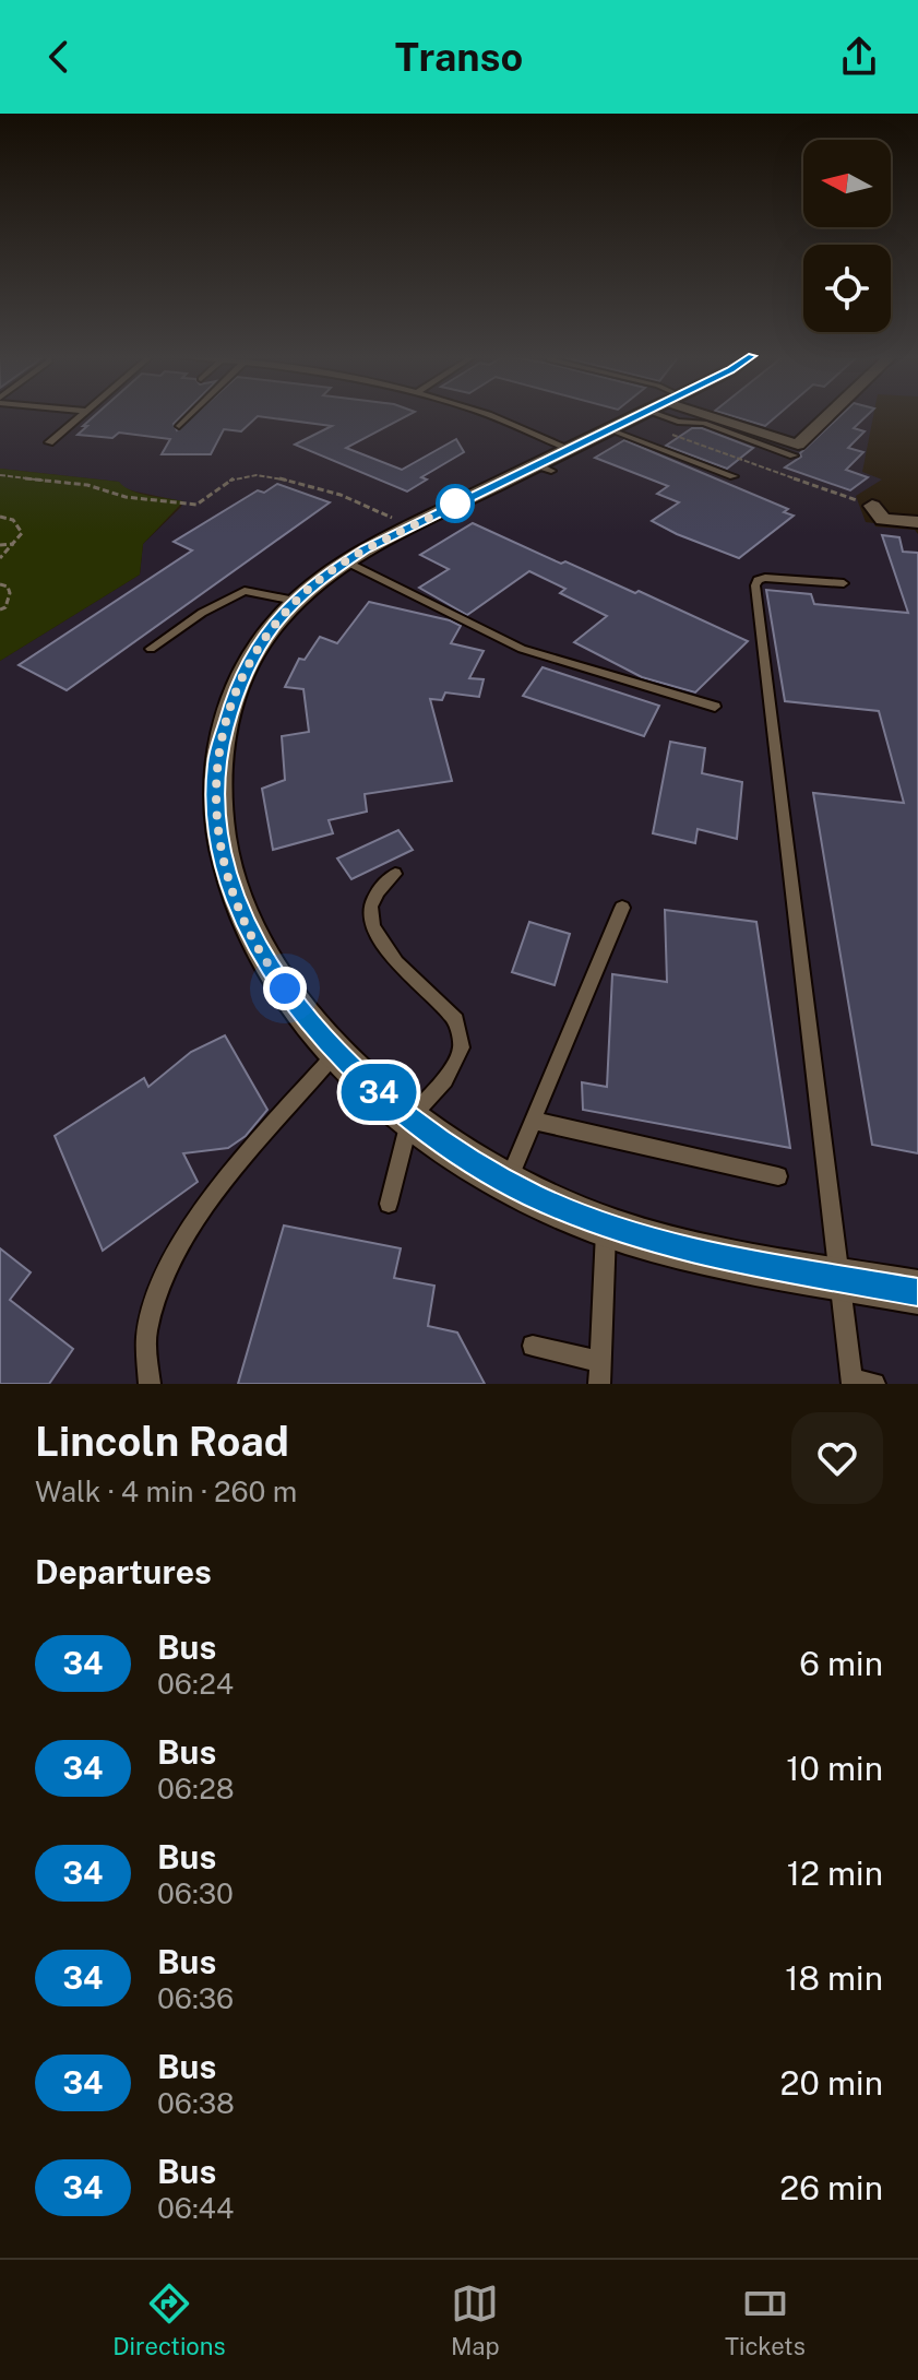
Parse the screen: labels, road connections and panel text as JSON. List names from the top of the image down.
{
  "lines": ["bus line 34"],
  "north": "left",
  "page": {
    "header": "Transo",
    "on_map": "34",
    "heading": [
      ["Lincoln Road", "Walk · 4 min · 260 m"],
      "Departures"
    ],
    "list": [
      {
        "mark": "34",
        "name": "Bus",
        "note": "06:24",
        "value": "6 min"
      },
      {
        "mark": "34",
        "name": "Bus",
        "note": "06:28",
        "value": "10 min"
      },
      {
        "mark": "34",
        "name": "Bus",
        "note": "06:30",
        "value": "12 min"
      },
      {
        "mark": "34",
        "name": "Bus",
        "note": "06:36",
        "value": "18 min"
      },
      {
        "mark": "34",
        "name": "Bus",
        "note": "06:38",
        "value": "20 min"
      },
      {
        "mark": "34",
        "name": "Bus",
        "note": "06:44",
        "value": "26 min"
      }
    ],
    "tabs": ["Directions", "Map", "Tickets"]
  }
}
